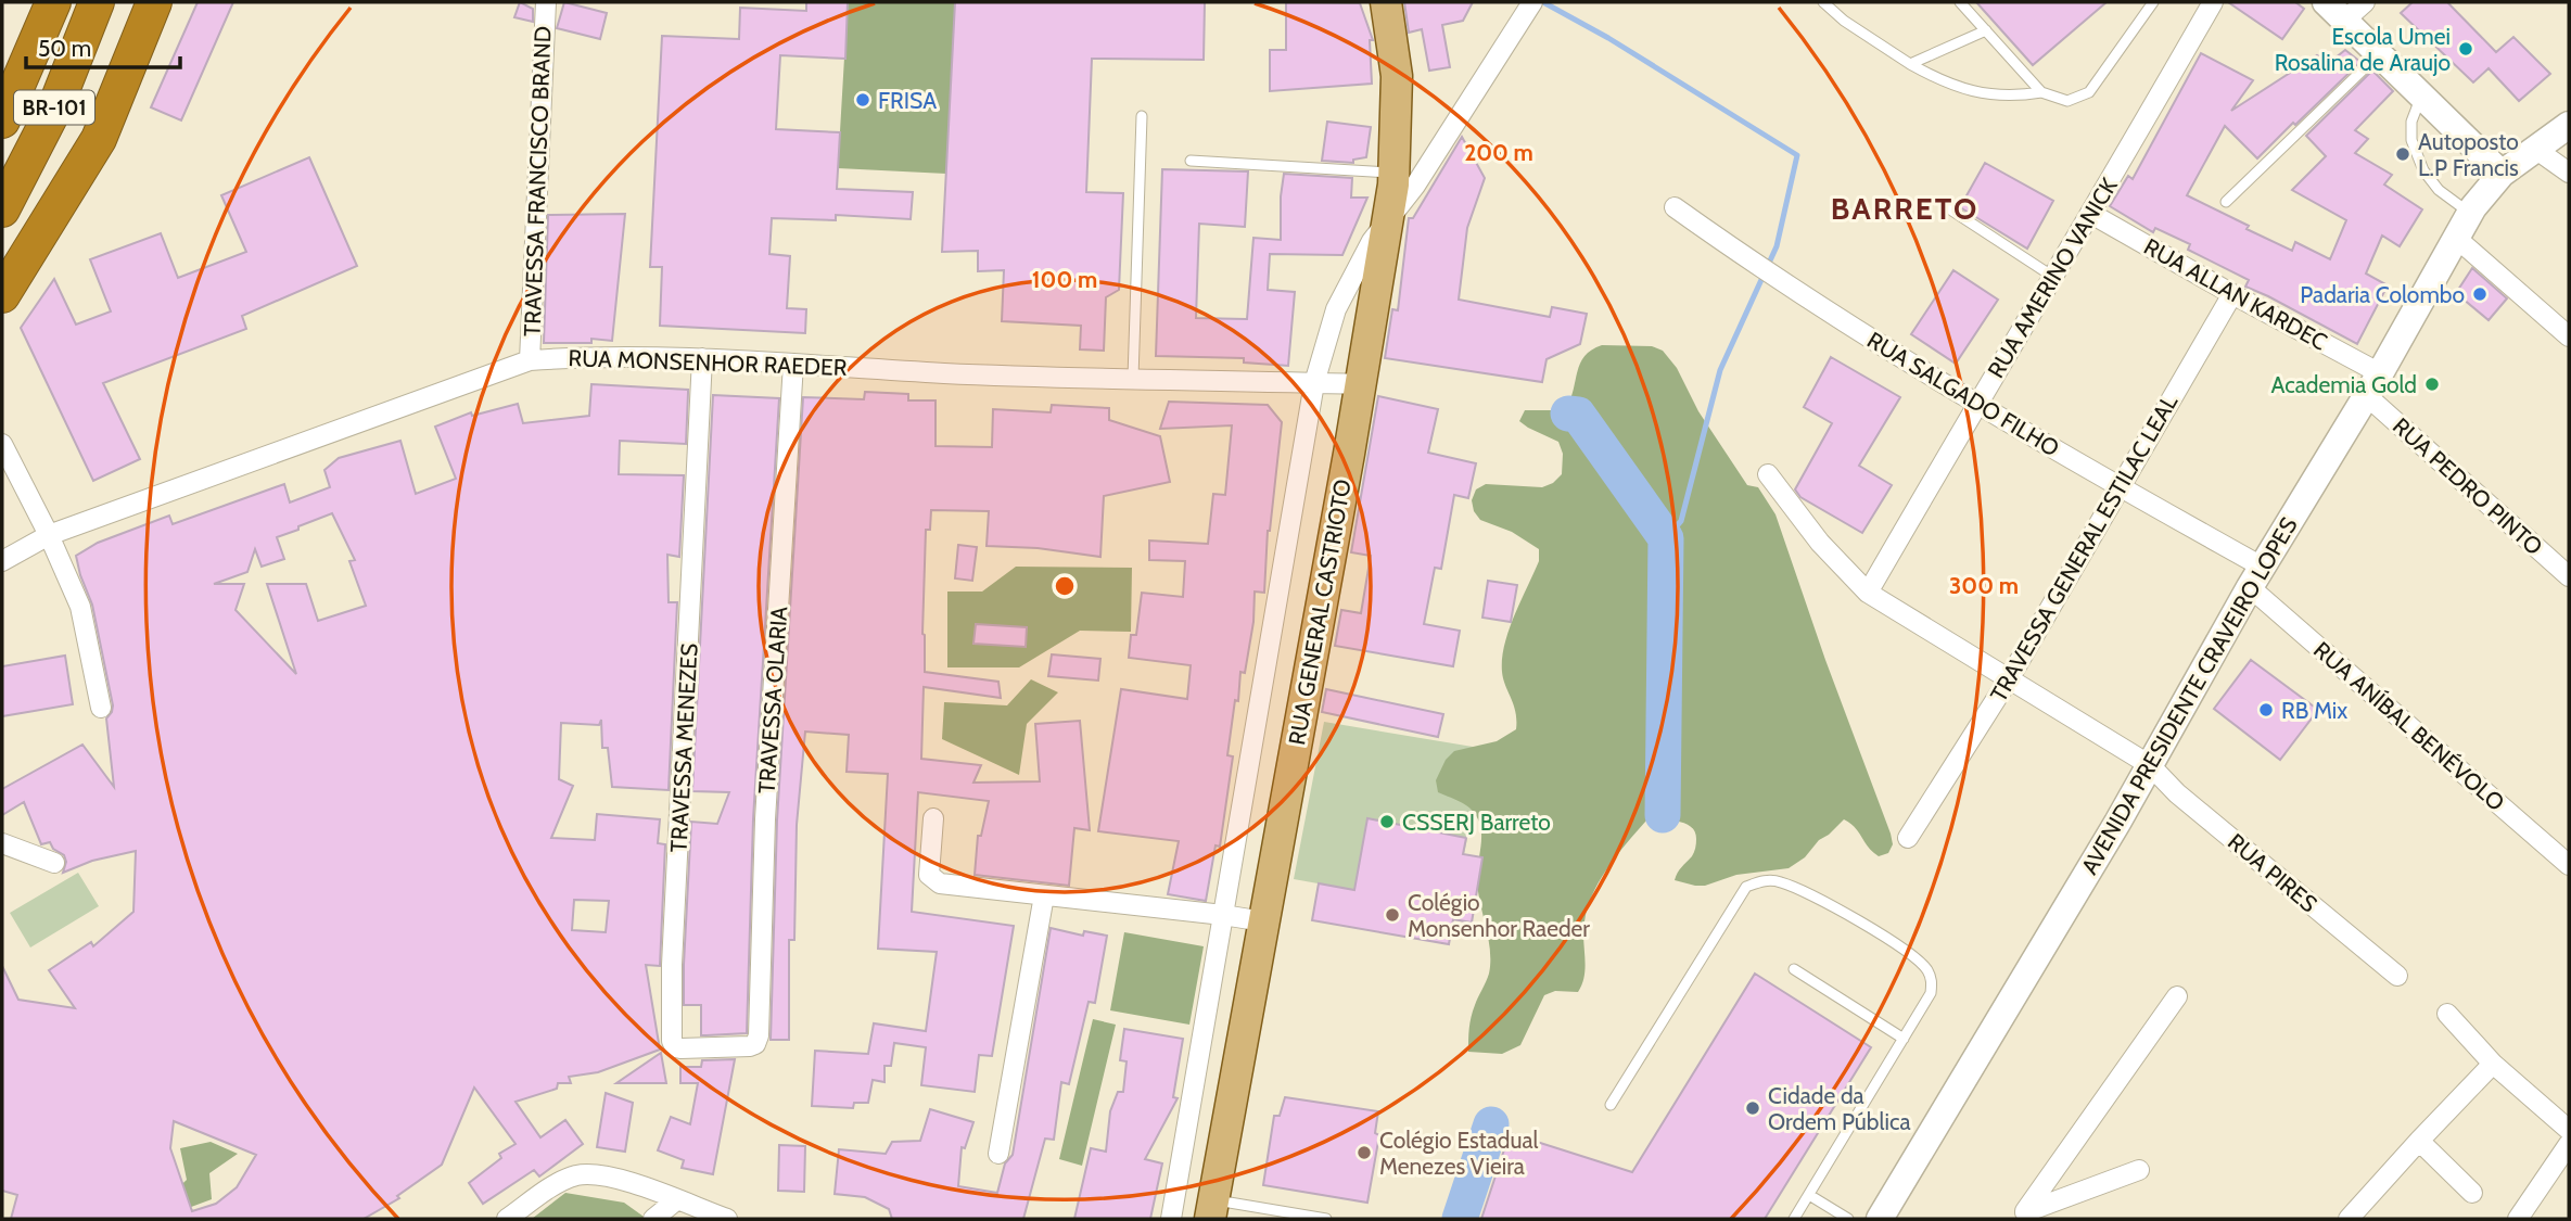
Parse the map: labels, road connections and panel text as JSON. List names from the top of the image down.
{
  "streets": {
    "highway": ["BR-101"],
    "main road": ["RUA GENERAL CASTRIOTO", "AVENIDA PRESIDENTE CRAVEIRO LOPES"],
    "street": [
      "TRAVESSA FRANCISCO BRAND",
      "RUA AMERINO VANICK",
      "RUA ALLAN KARDEC",
      "RUA MONSENHOR RAEDER",
      "RUA SALGADO FILHO",
      "RUA PEDRO PINTO",
      "TRAVESSA GENERAL ESTILAC LEAL",
      "TRAVESSA OLARIA",
      "RUA ANÍBAL BENÉVOLO",
      "TRAVESSA MENEZES",
      "RUA PIRES"
    ]
  },
  "crossings": [
    ["TRAVESSA FRANCISCO BRAND", "RUA MONSENHOR RAEDER"],
    ["RUA AMERINO VANICK", "RUA ALLAN KARDEC"],
    ["RUA AMERINO VANICK", "RUA SALGADO FILHO"],
    ["RUA AMERINO VANICK", "RUA PIRES"],
    ["RUA ALLAN KARDEC", "RUA PEDRO PINTO"],
    ["RUA ALLAN KARDEC", "TRAVESSA GENERAL ESTILAC LEAL"],
    ["RUA ALLAN KARDEC", "AVENIDA PRESIDENTE CRAVEIRO LOPES"],
    ["RUA MONSENHOR RAEDER", "RUA GENERAL CASTRIOTO"],
    ["RUA MONSENHOR RAEDER", "TRAVESSA OLARIA"],
    ["RUA MONSENHOR RAEDER", "TRAVESSA MENEZES"],
    ["RUA SALGADO FILHO", "TRAVESSA GENERAL ESTILAC LEAL"],
    ["RUA SALGADO FILHO", "AVENIDA PRESIDENTE CRAVEIRO LOPES"],
    ["RUA SALGADO FILHO", "RUA ANÍBAL BENÉVOLO"],
    ["RUA PEDRO PINTO", "AVENIDA PRESIDENTE CRAVEIRO LOPES"],
    ["TRAVESSA GENERAL ESTILAC LEAL", "RUA PIRES"],
    ["AVENIDA PRESIDENTE CRAVEIRO LOPES", "RUA ANÍBAL BENÉVOLO"],
    ["AVENIDA PRESIDENTE CRAVEIRO LOPES", "RUA PIRES"],
    ["TRAVESSA OLARIA", "TRAVESSA MENEZES"]
  ],
  "districts": ["BARRETO"],
  "places": [
    "Escola Umei Rosalina de Araujo",
    "FRISA",
    "Autoposto L.P Francis",
    "Padaria Colombo",
    "Academia Gold",
    "RB Mix",
    "CSSERJ Barreto",
    "Colégio Monsenhor Raeder",
    "Cidade da Ordem Pública",
    "Colégio Estadual Menezes Vieira"
  ],
  "scale_bar": "50 m",
  "rings": ["200 m", "100 m", "300 m"]
}
